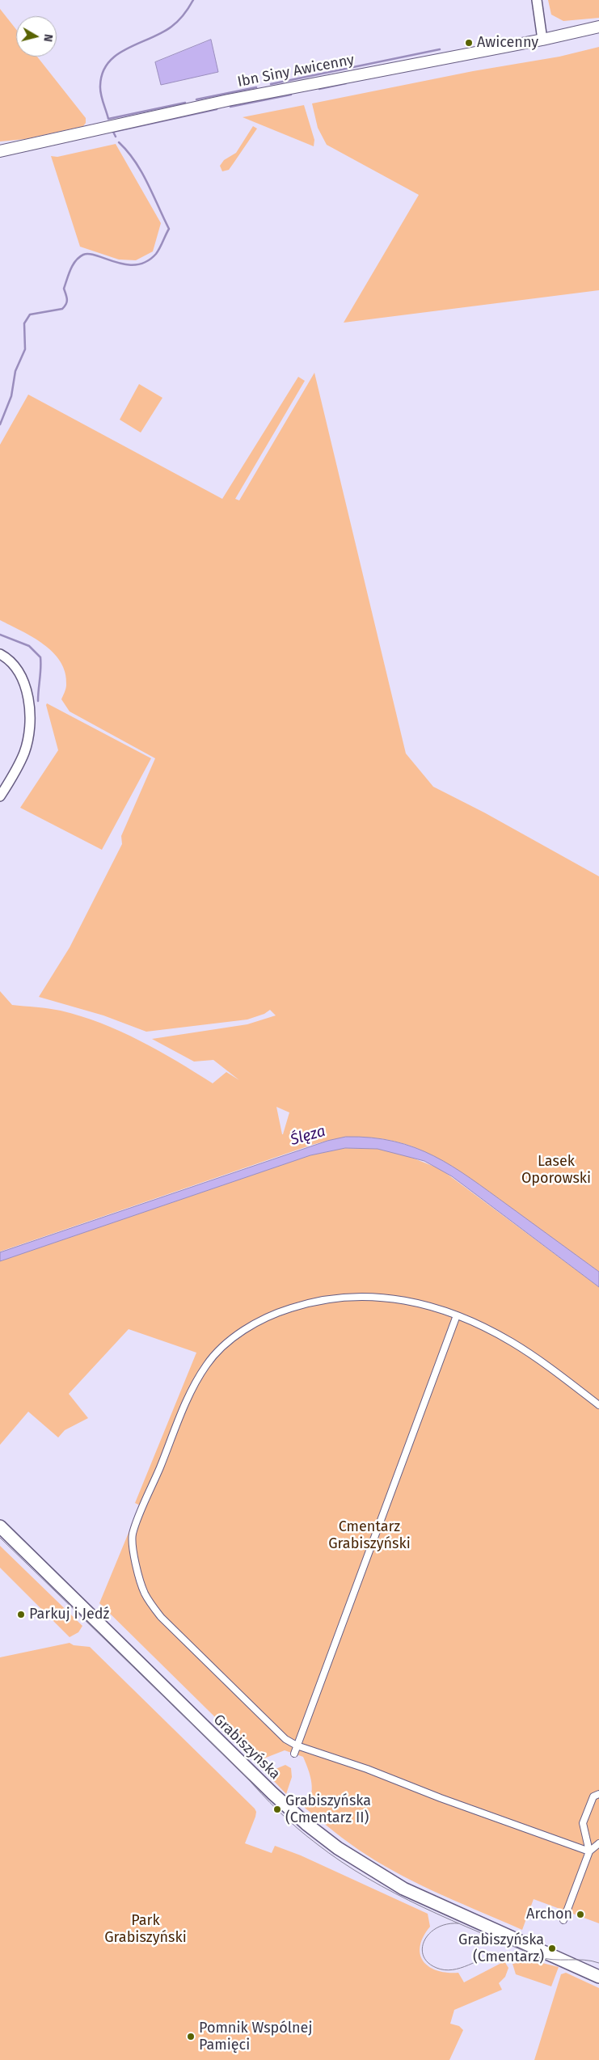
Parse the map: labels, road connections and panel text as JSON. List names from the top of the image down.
{
  "streets": {
    "main road": ["Grabiszyńska"],
    "street": ["Ibn Siny Awicenny"]
  },
  "water": ["Ślęza"],
  "parks": ["Lasek Oporowski", "Cmentarz Grabiszyński", "Park Grabiszyński"],
  "places": [
    "Awicenny",
    "Parkuj i Jedź",
    "Grabiszyńska (Cmentarz II)",
    "Archon",
    "Grabiszyńska (Cmentarz)",
    "Pomnik Wspólnej Pamięci"
  ],
  "north": "right"
}
